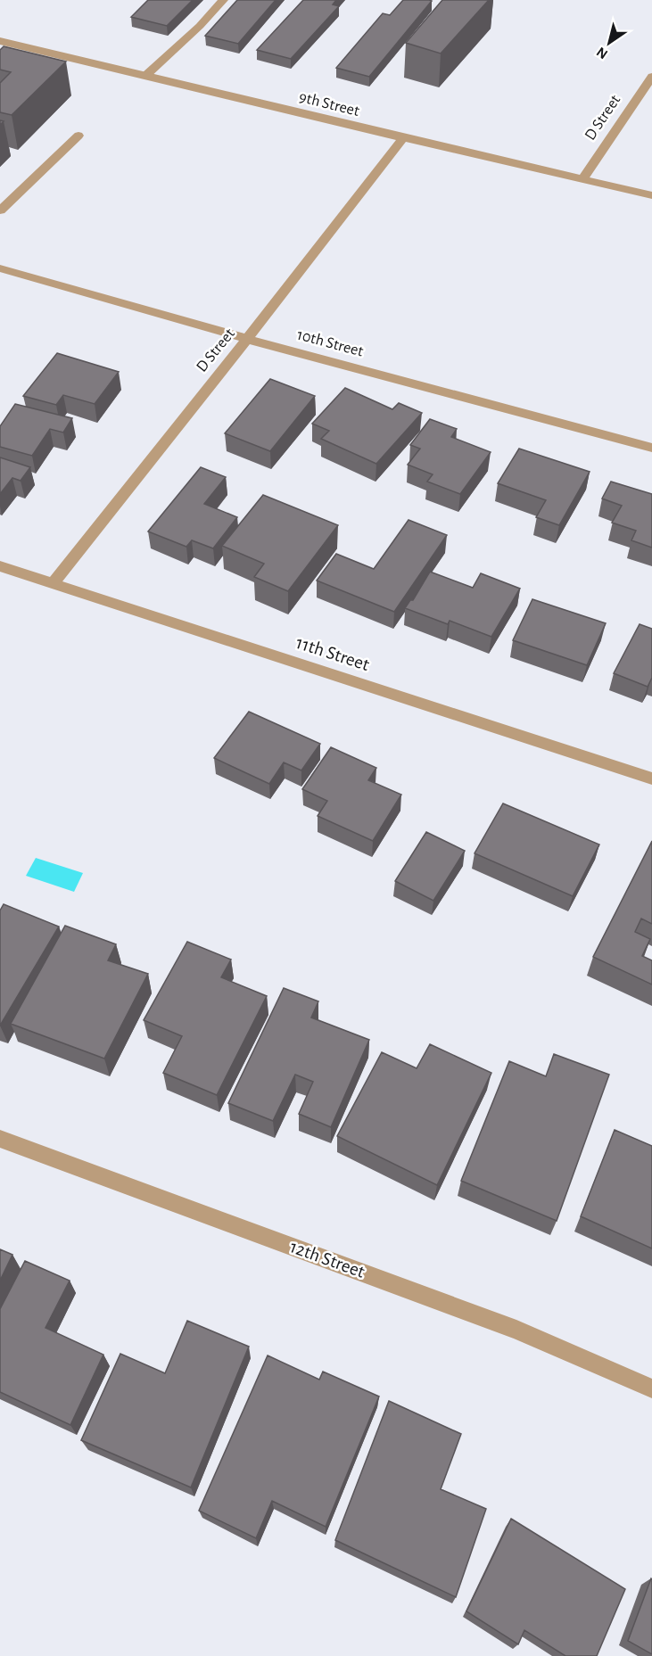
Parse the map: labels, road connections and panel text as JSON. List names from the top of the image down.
{
  "streets": {
    "street": [
      "9th Street",
      "D Street",
      "10th Street",
      "11th Street",
      "12th Street"
    ]
  },
  "crossings": [
    ["9th Street", "D Street"],
    ["D Street", "10th Street"],
    ["D Street", "11th Street"]
  ],
  "north": "bottom left"
}
